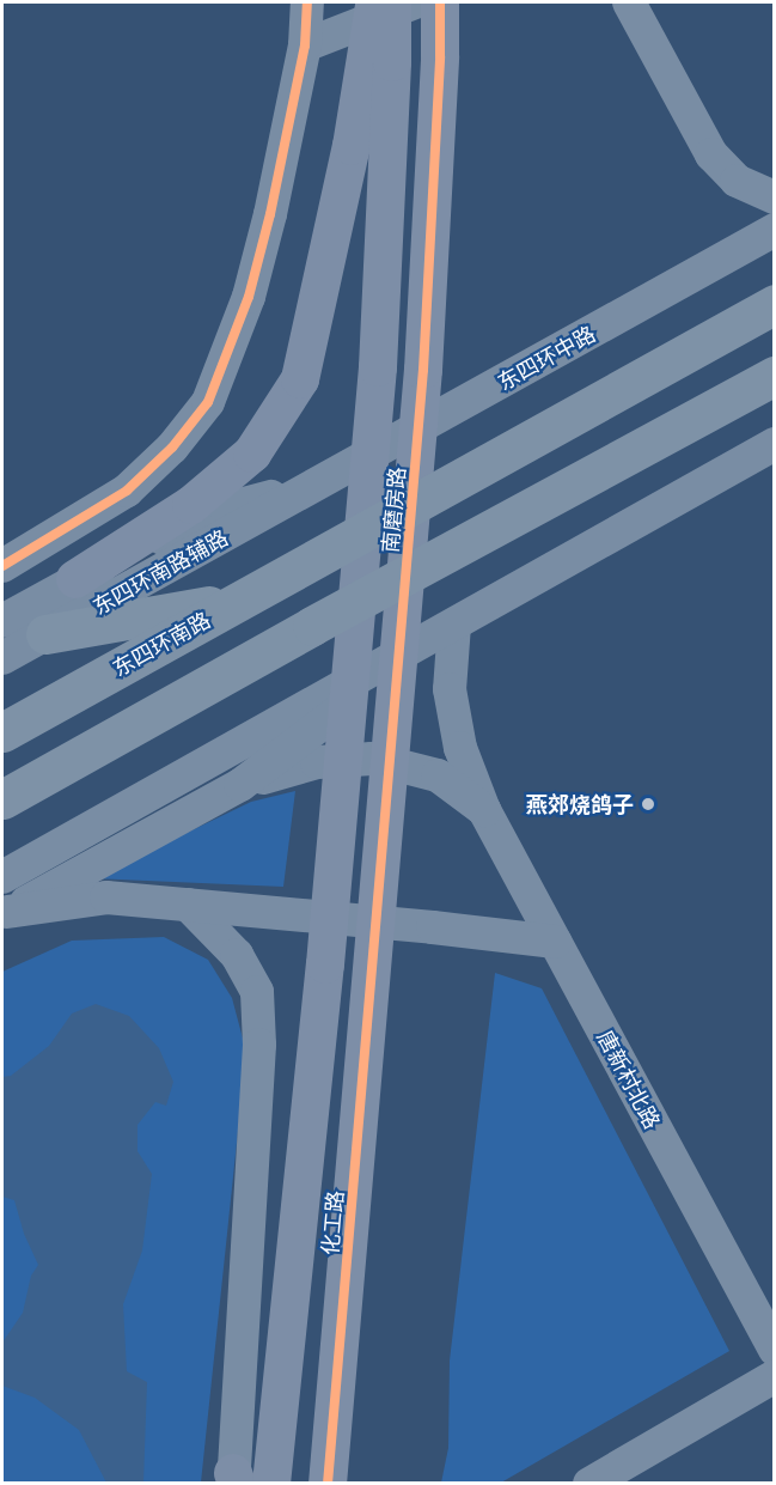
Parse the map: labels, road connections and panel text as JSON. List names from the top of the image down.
{
  "streets": {
    "highway": ["东四环南路"],
    "main road": [
      "东四环中路",
      "南磨房路",
      "东四环南路辅路",
      "唐新村北路",
      "化工路"
    ]
  },
  "crossings": [
    ["东四环中路", "东四环南路辅路"],
    ["南磨房路", "化工路"]
  ],
  "places": ["燕郊烧鸽子"]
}
